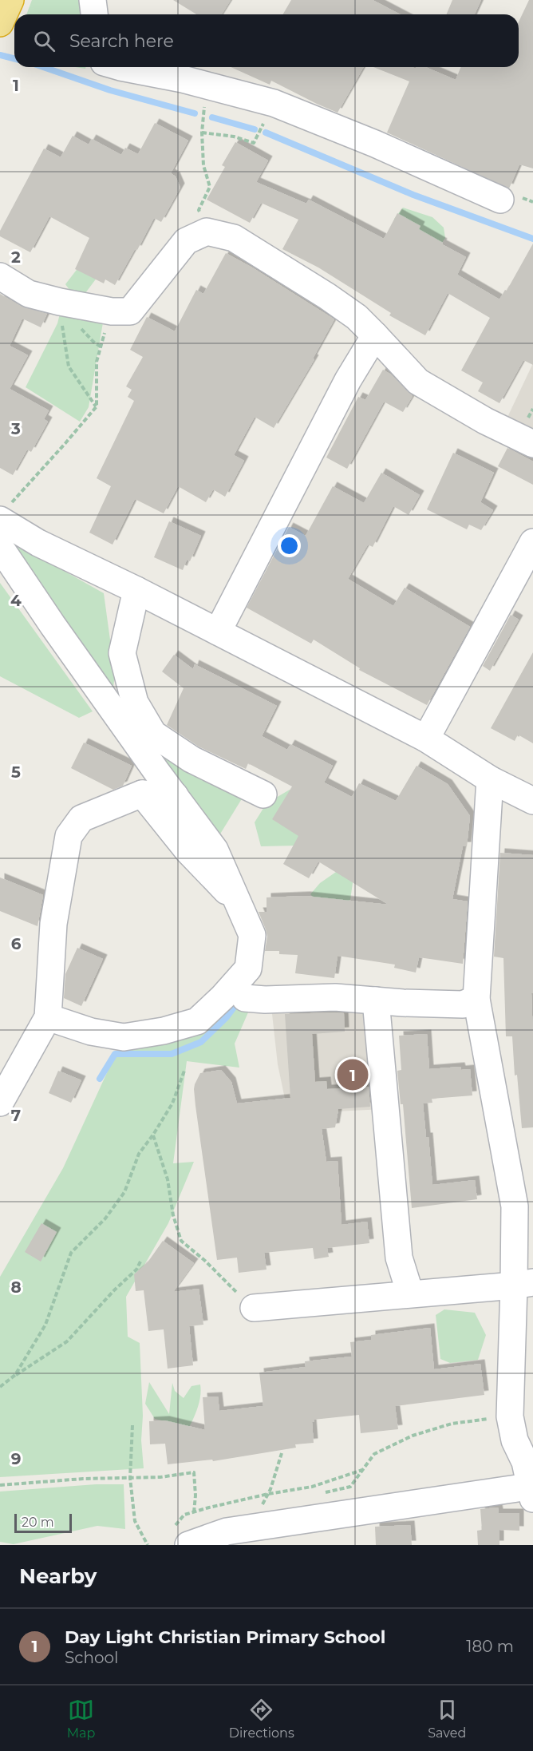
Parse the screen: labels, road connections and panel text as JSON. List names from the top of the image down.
{
  "scale_bar": "20 m",
  "page": {
    "search": "Search here",
    "pins": "1",
    "scale": "20 m",
    "heading": "Nearby",
    "list": [
      {
        "mark": "1",
        "name": "Day Light Christian Primary School",
        "note": "School",
        "value": "180 m"
      }
    ],
    "nav": ["Map", "Directions", "Saved"]
  },
  "grid": {
    "rows": [
      "1",
      "2",
      "3",
      "4",
      "5",
      "6",
      "7",
      "8",
      "9"
    ]
  }
}
